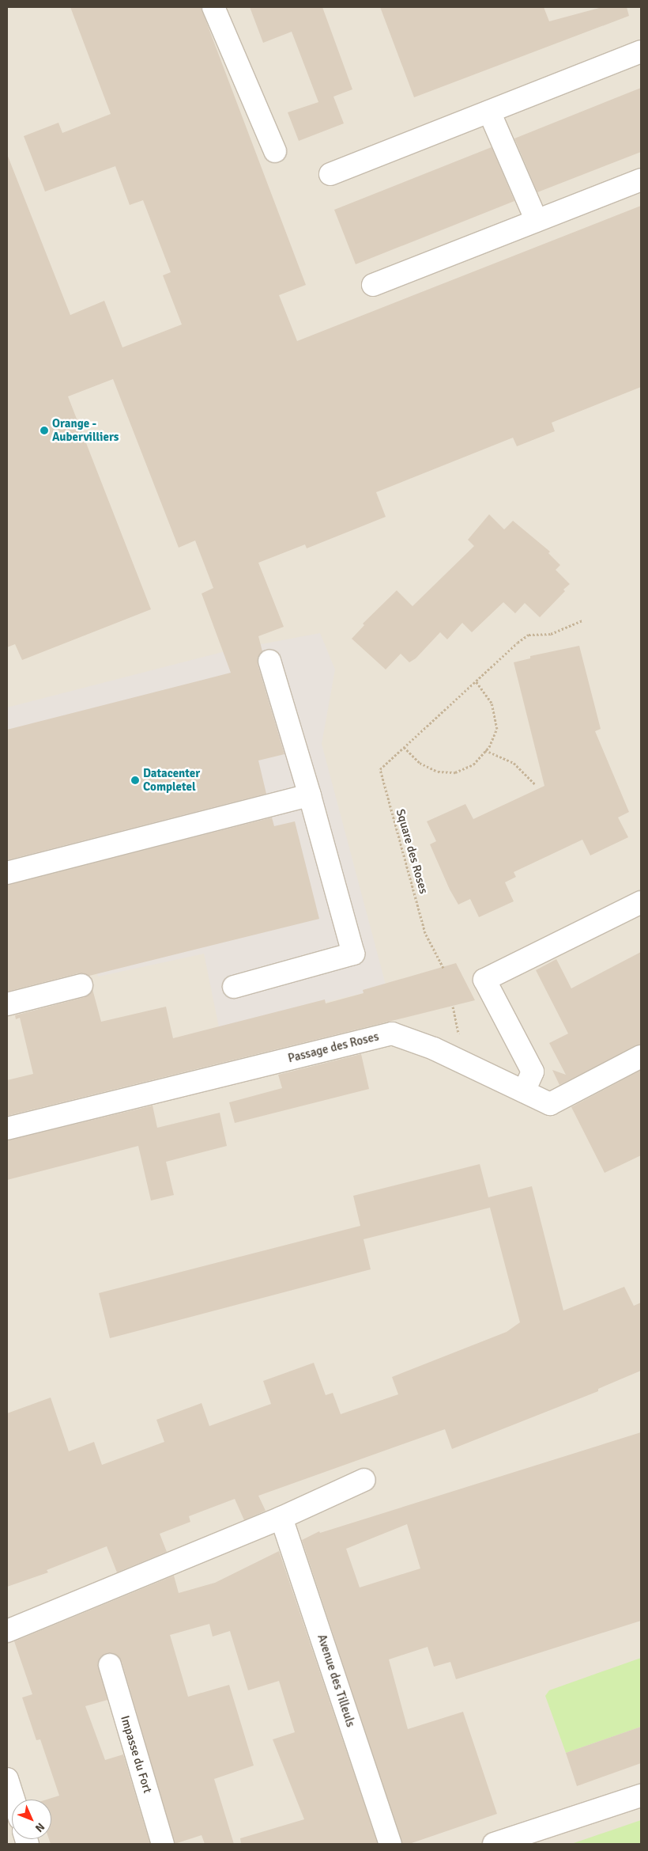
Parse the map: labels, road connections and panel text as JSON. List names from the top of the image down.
{
  "streets": {
    "street": ["Passage des Roses", "Avenue des Tilleuls", "Impasse du Fort"],
    "path": ["Square des Roses"]
  },
  "places": ["Orange - Aubervilliers", "Datacenter Completel"],
  "north": "bottom right"
}
